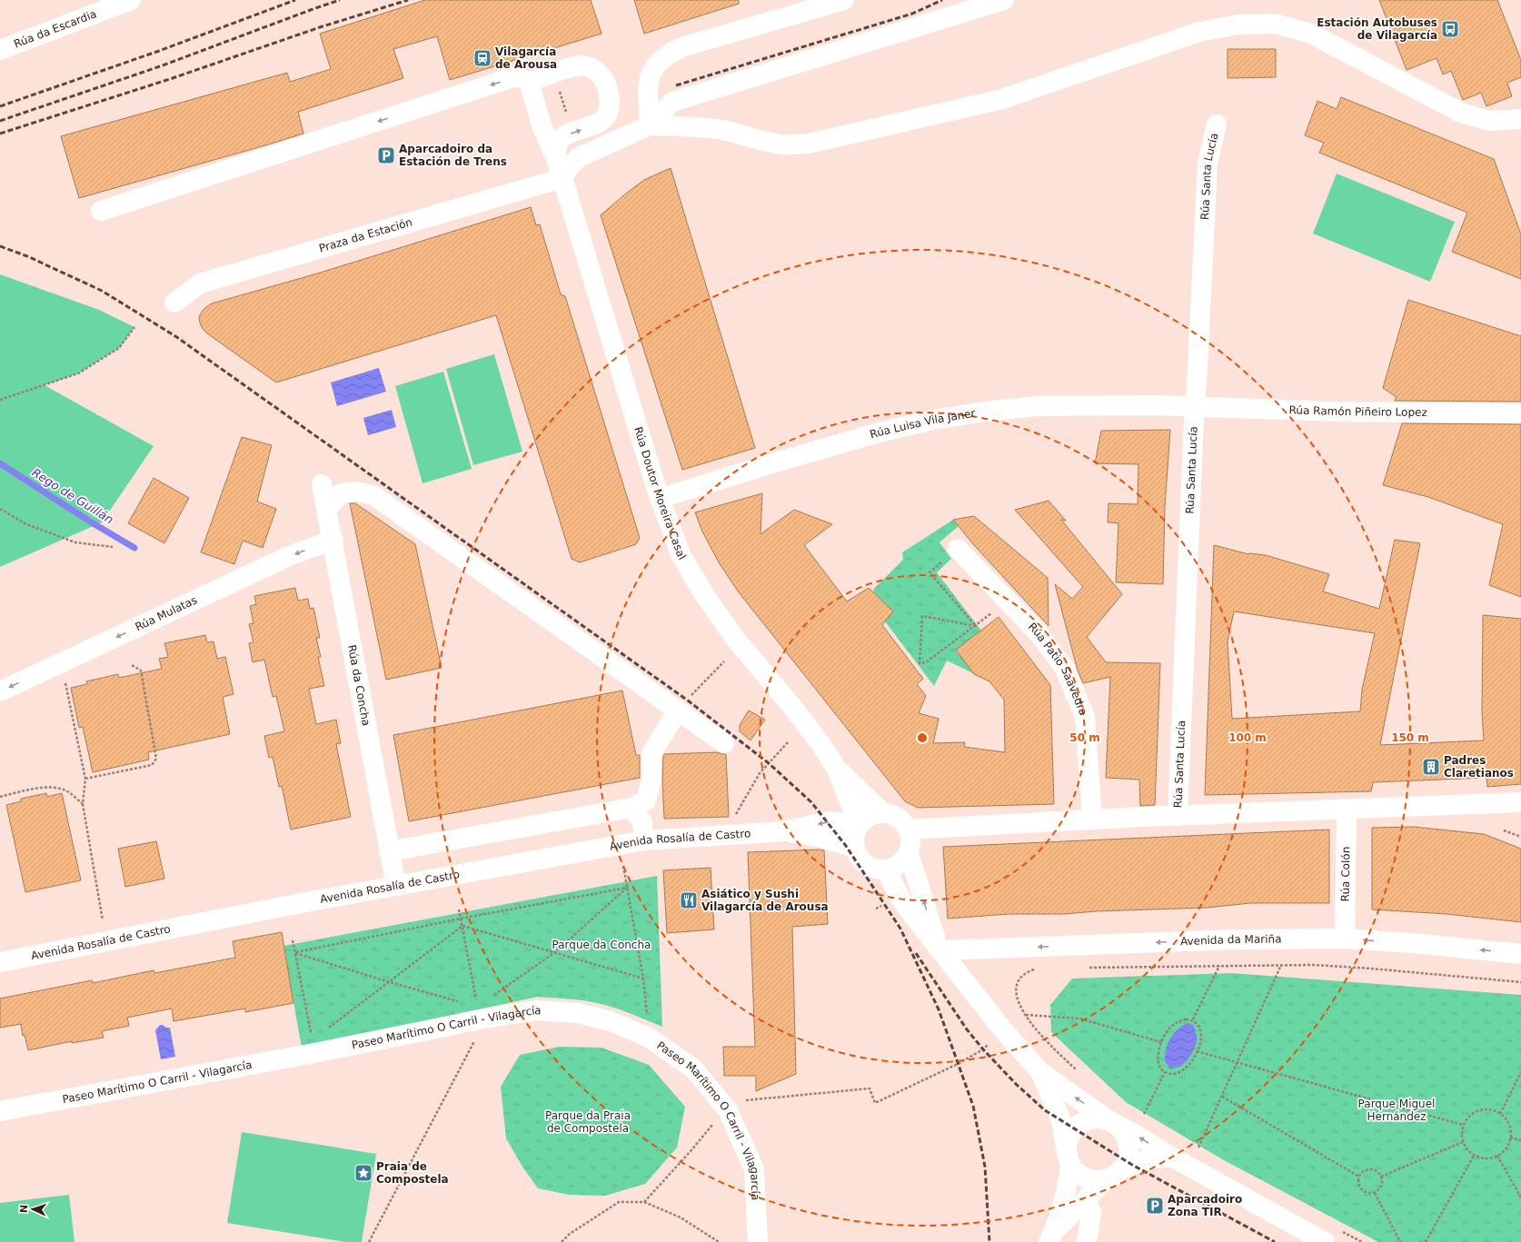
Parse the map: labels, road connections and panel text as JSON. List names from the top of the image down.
{
  "streets": {
    "street": [
      "Rúa da Escardia",
      "Rúa Santa Lucía",
      "Praza da Estación",
      "Rúa Ramón Piñeiro Lopez",
      "Rúa Luisa Vila Janer",
      "Rúa Doutor Moreira Casal",
      "Rúa Mulatas",
      "Rúa Patio Saavedra",
      "Rúa da Concha",
      "Avenida Rosalía de Castro",
      "Rúa Colón",
      "Avenida da Mariña",
      "Paseo Marítimo O Carril - Vilagarcía"
    ]
  },
  "crossings": [
    ["Rúa Santa Lucía", "Rúa Ramón Piñeiro Lopez"],
    ["Rúa Santa Lucía", "Rúa Luisa Vila Janer"],
    ["Praza da Estación", "Rúa Doutor Moreira Casal"],
    ["Rúa Ramón Piñeiro Lopez", "Rúa Luisa Vila Janer"],
    ["Rúa Luisa Vila Janer", "Rúa Doutor Moreira Casal"],
    ["Rúa Mulatas", "Rúa da Concha"],
    ["Rúa da Concha", "Avenida Rosalía de Castro"],
    ["Rúa Colón", "Avenida da Mariña"]
  ],
  "one_way": ["Rúa Mulatas"],
  "water": ["Rego de Guillán"],
  "parks": ["Parque da Concha", "Parque Miguel Hernández", "Parque da Praia de Compostela"],
  "places": {
    "bus stop": ["Estación Autobuses de Vilagarcía"],
    "station": ["Vilagarcía de Arousa"],
    "parking": ["Aparcadoiro da Estación de Trens", "Aparcadoiro Zona TIR"],
    "building": ["Padres Claretianos"],
    "restaurant": ["Asiático y Sushi Vilagarcía de Arousa"],
    "place": ["Praia de Compostela"]
  },
  "north": "left",
  "rings": ["50 m", "100 m", "150 m"]
}
